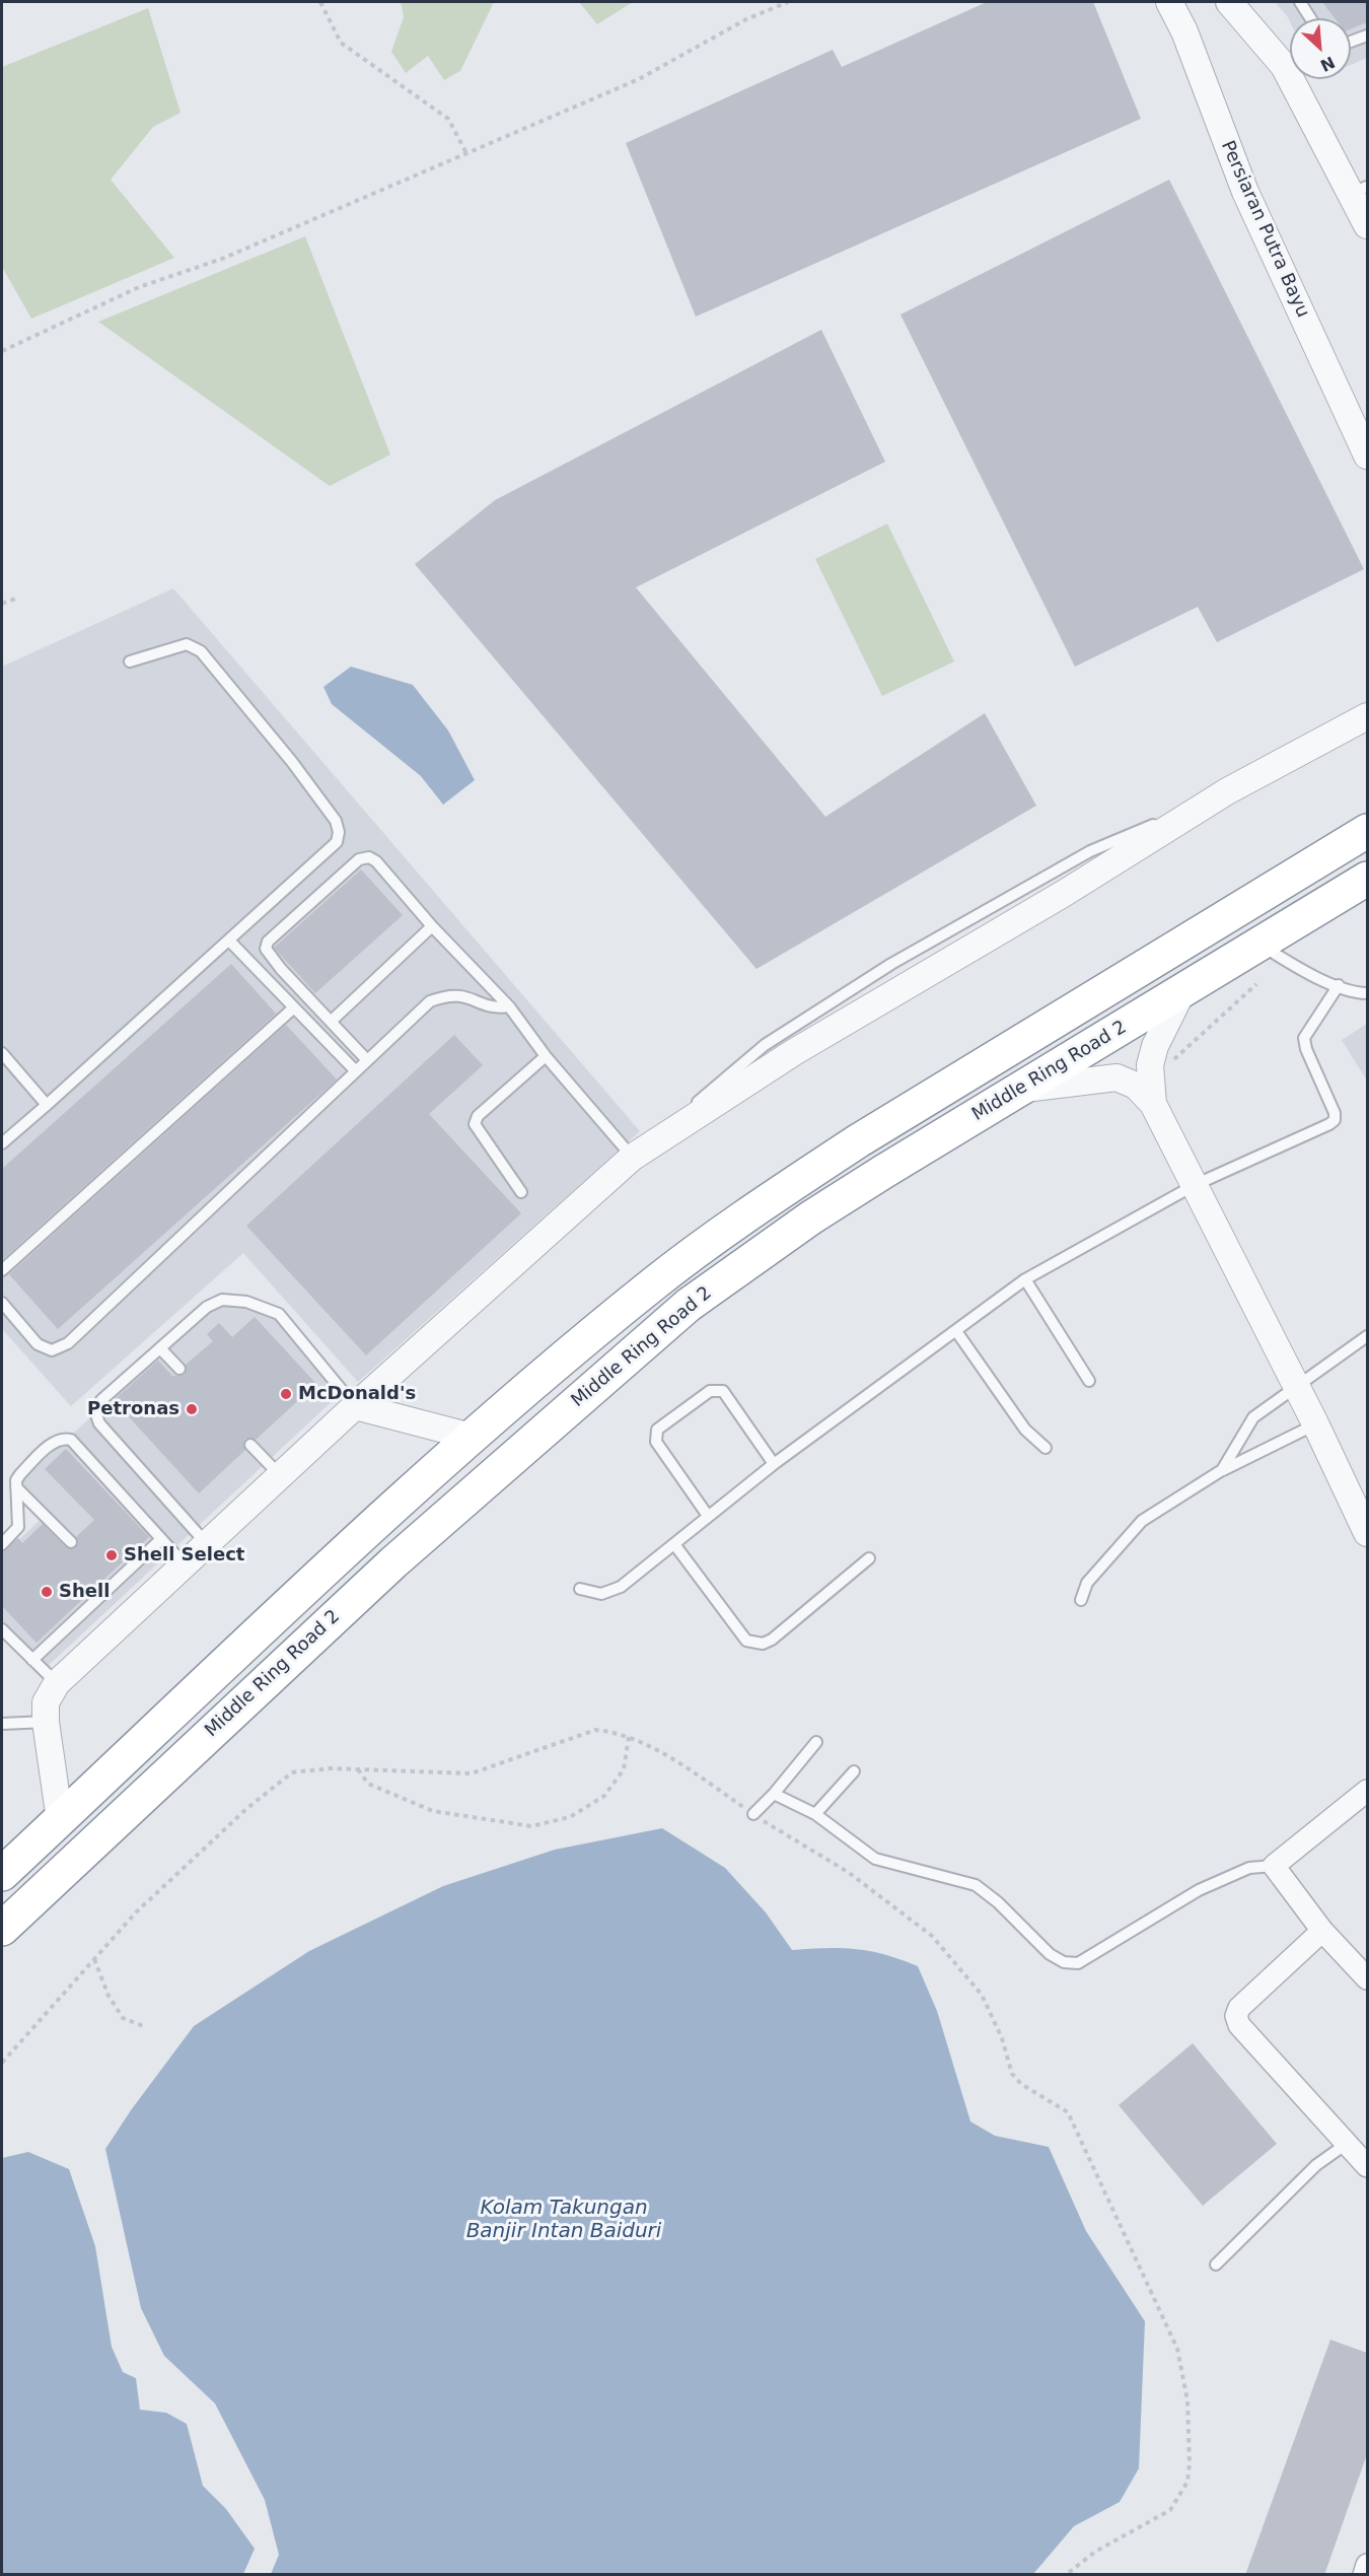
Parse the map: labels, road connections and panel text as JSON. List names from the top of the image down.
{
  "streets": {
    "highway": ["Middle Ring Road 2"],
    "street": ["Persiaran Putra Bayu"]
  },
  "water": ["Kolam Takungan Banjir Intan Baiduri"],
  "places": [
    "McDonald's",
    "Petronas",
    "Shell Select",
    "Shell"
  ],
  "north": "bottom right"
}
